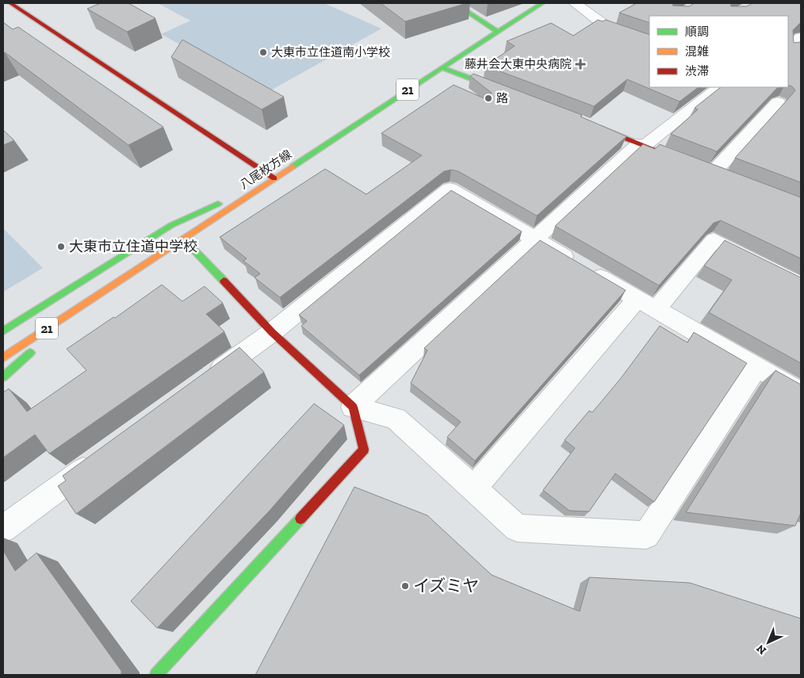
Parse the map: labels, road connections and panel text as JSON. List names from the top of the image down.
{
  "streets": {
    "street": ["21", "八尾枚方線"]
  },
  "places": {
    "other": [
      "大東市立住道南小学校",
      "路",
      "大東市立住道中学校",
      "イズミヤ"
    ],
    "health": ["藤井会大東中央病院"]
  },
  "legend": ["順調", "混雑", "渋滞"],
  "north": "bottom left"
}
